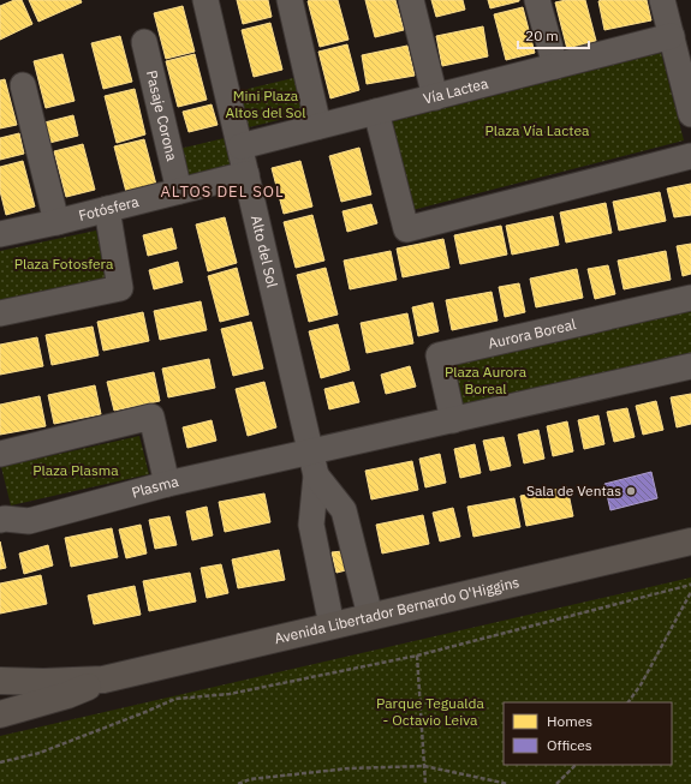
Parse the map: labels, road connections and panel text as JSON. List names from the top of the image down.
{
  "streets": {
    "main road": ["Avenida Libertador Bernardo O'Higgins"],
    "street": [
      "Vía Lactea",
      "Pasaje Corona",
      "Fotósfera",
      "Alto del Sol",
      "Aurora Boreal",
      "Plasma"
    ]
  },
  "crossings": [
    ["Vía Lactea", "Alto del Sol"],
    ["Pasaje Corona", "Fotósfera"],
    ["Fotósfera", "Alto del Sol"],
    ["Alto del Sol", "Plasma"],
    ["Alto del Sol", "Avenida Libertador Bernardo O'Higgins"]
  ],
  "districts": ["ALTOS DEL SOL"],
  "parks": [
    "Mini Plaza Altos del Sol",
    "Plaza Vía Lactea",
    "Plaza Fotosfera",
    "Plaza Aurora Boreal",
    "Plaza Plasma",
    "Parque Tegualda - Octavio Leiva"
  ],
  "places": ["Sala de Ventas"],
  "legend": ["Homes", "Offices"],
  "scale_bar": "20 m"
}
